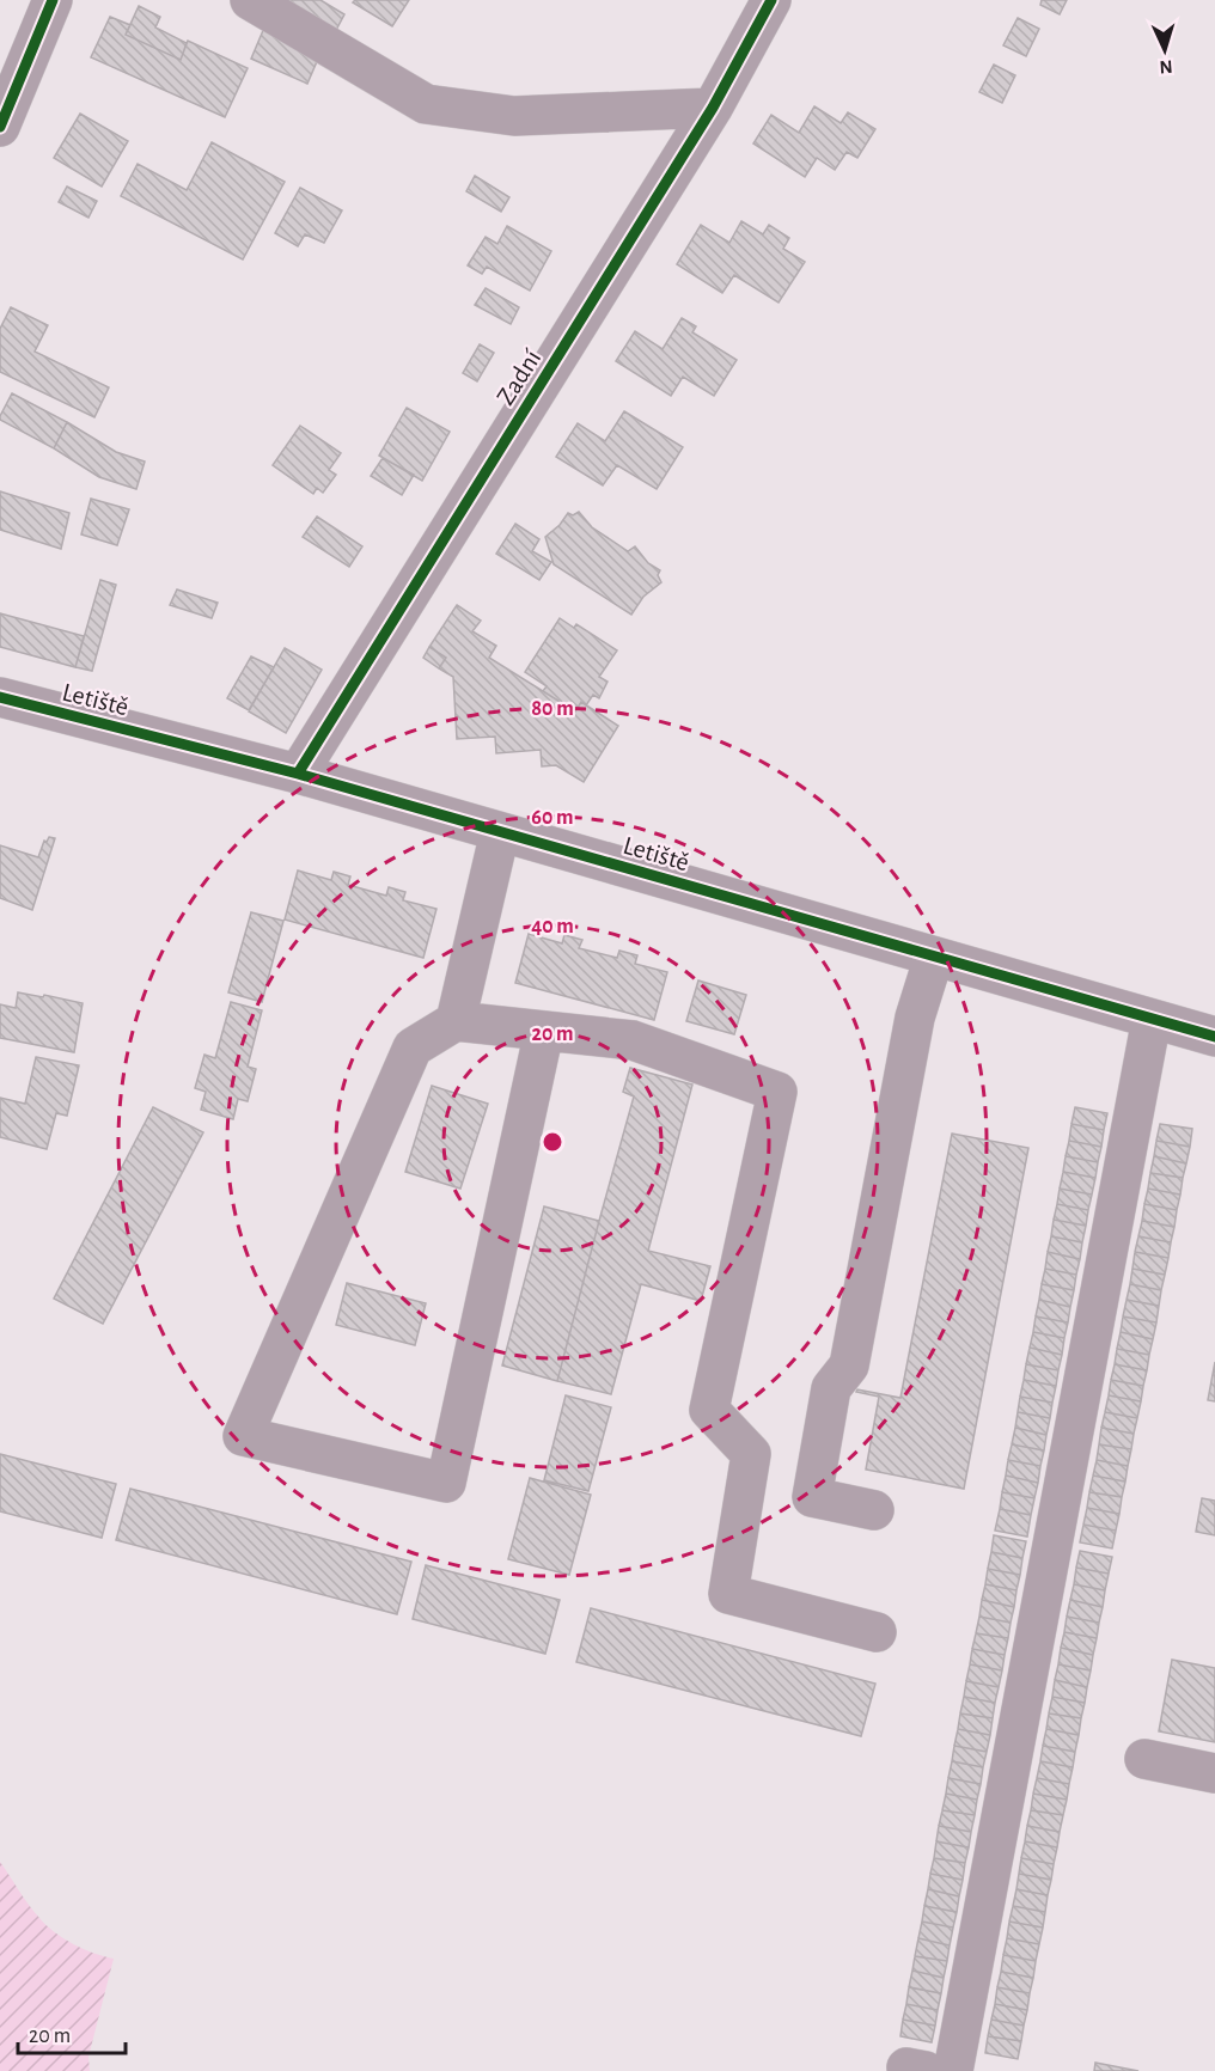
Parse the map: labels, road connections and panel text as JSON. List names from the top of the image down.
{
  "streets": {
    "street": ["Zadní", "Letiště"]
  },
  "crossings": [
    ["Zadní", "Letiště"]
  ],
  "scale_bar": "20 m",
  "north": "bottom",
  "rings": [
    "80 m",
    "60 m",
    "40 m",
    "20 m"
  ]
}
